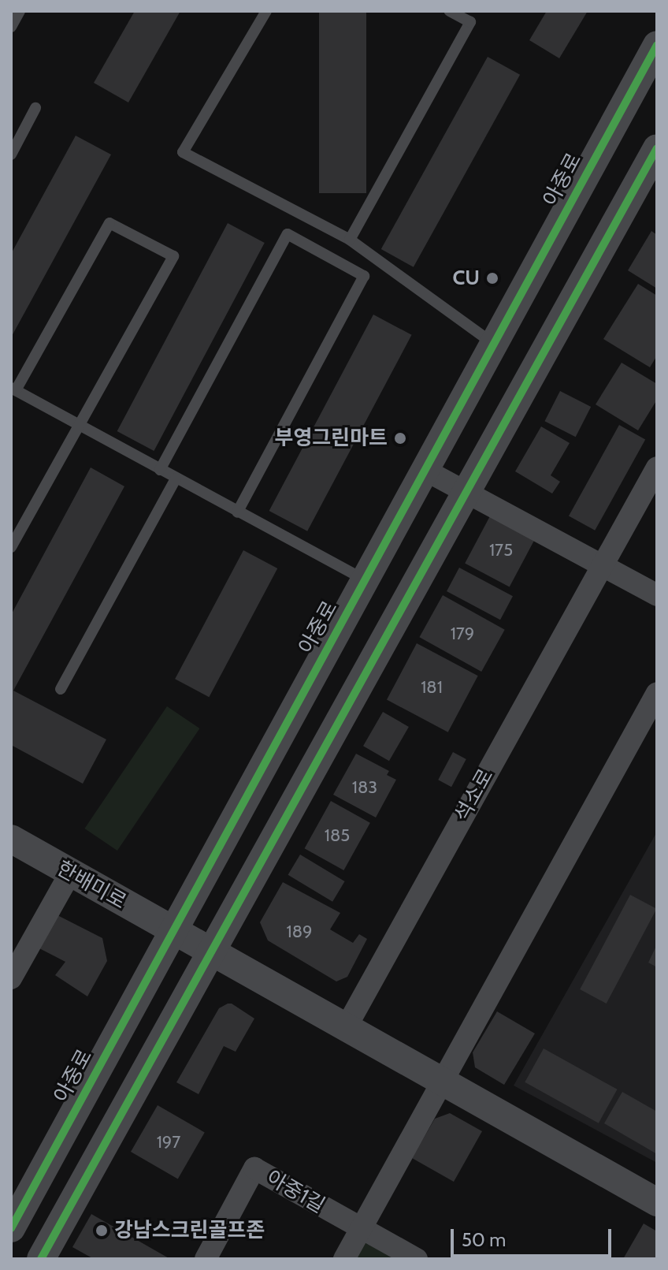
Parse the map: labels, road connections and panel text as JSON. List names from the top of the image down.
{
  "streets": {
    "street": [
      "아중로",
      "석소로",
      "한배미로",
      "아중1길"
    ]
  },
  "crossings": [
    ["아중로", "한배미로"]
  ],
  "places": ["CU", "부영그린마트", "강남스크린골프존"],
  "house_numbers": [
    "175",
    "179",
    "181",
    "183",
    "185",
    "189",
    "197"
  ],
  "scale_bar": "50 m"
}
